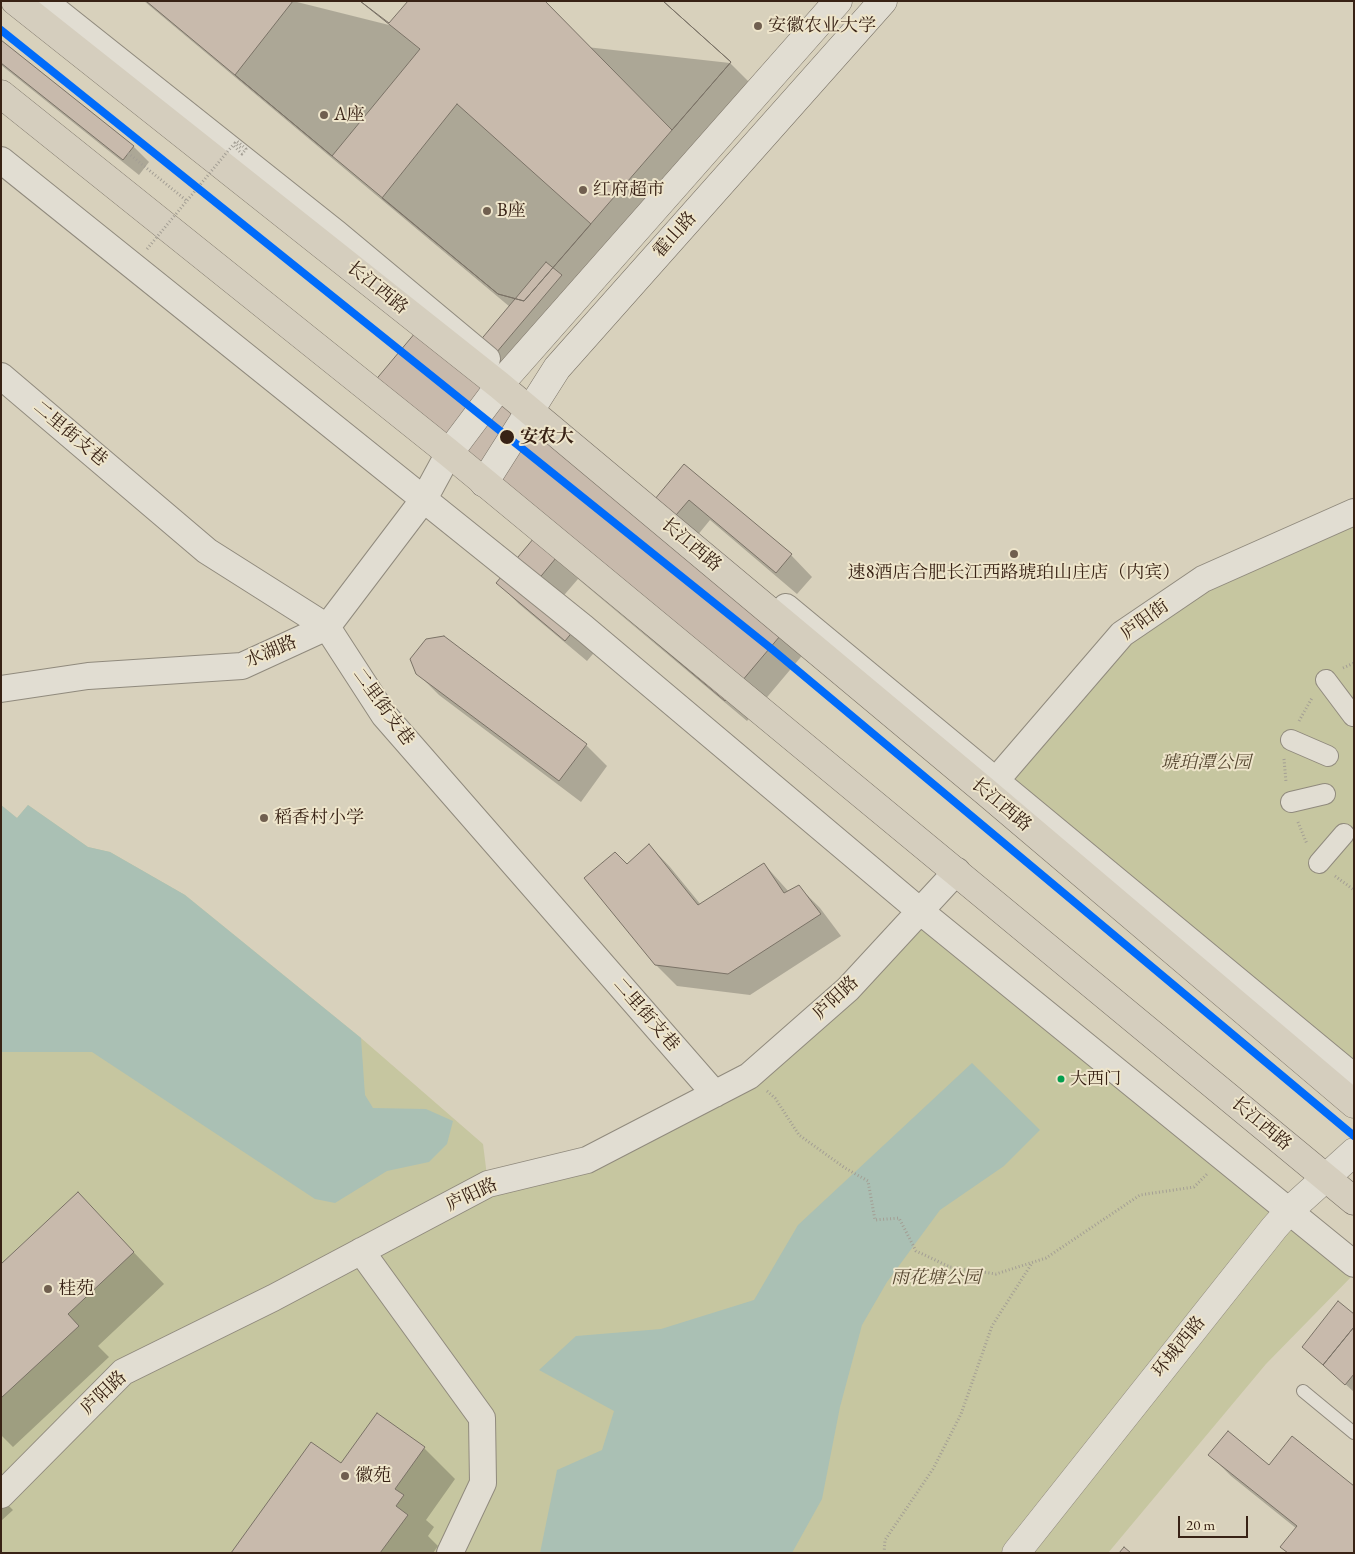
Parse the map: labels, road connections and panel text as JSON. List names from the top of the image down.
{
  "streets": {
    "highway": ["长江西路"],
    "main road": ["霍山路", "环城西路"],
    "street": [
      "二里街支巷",
      "庐阳街",
      "水湖路",
      "庐阳路"
    ]
  },
  "crossings": [
    ["霍山路", "长江西路"],
    ["霍山路", "水湖路"],
    ["长江西路", "庐阳街"],
    ["长江西路", "水湖路"],
    ["长江西路", "庐阳路"],
    ["长江西路", "环城西路"],
    ["二里街支巷", "水湖路"],
    ["二里街支巷", "庐阳路"]
  ],
  "parks": ["琥珀潭公园", "雨花塘公园"],
  "places": [
    "安徽农业大学",
    "A座",
    "红府超市",
    "B座",
    "安农大",
    "速8酒店合肥长江西路琥珀山庄店（内宾）",
    "稻香村小学",
    "大西门",
    "桂苑",
    "徽苑"
  ],
  "scale_bar": "20 m"
}
